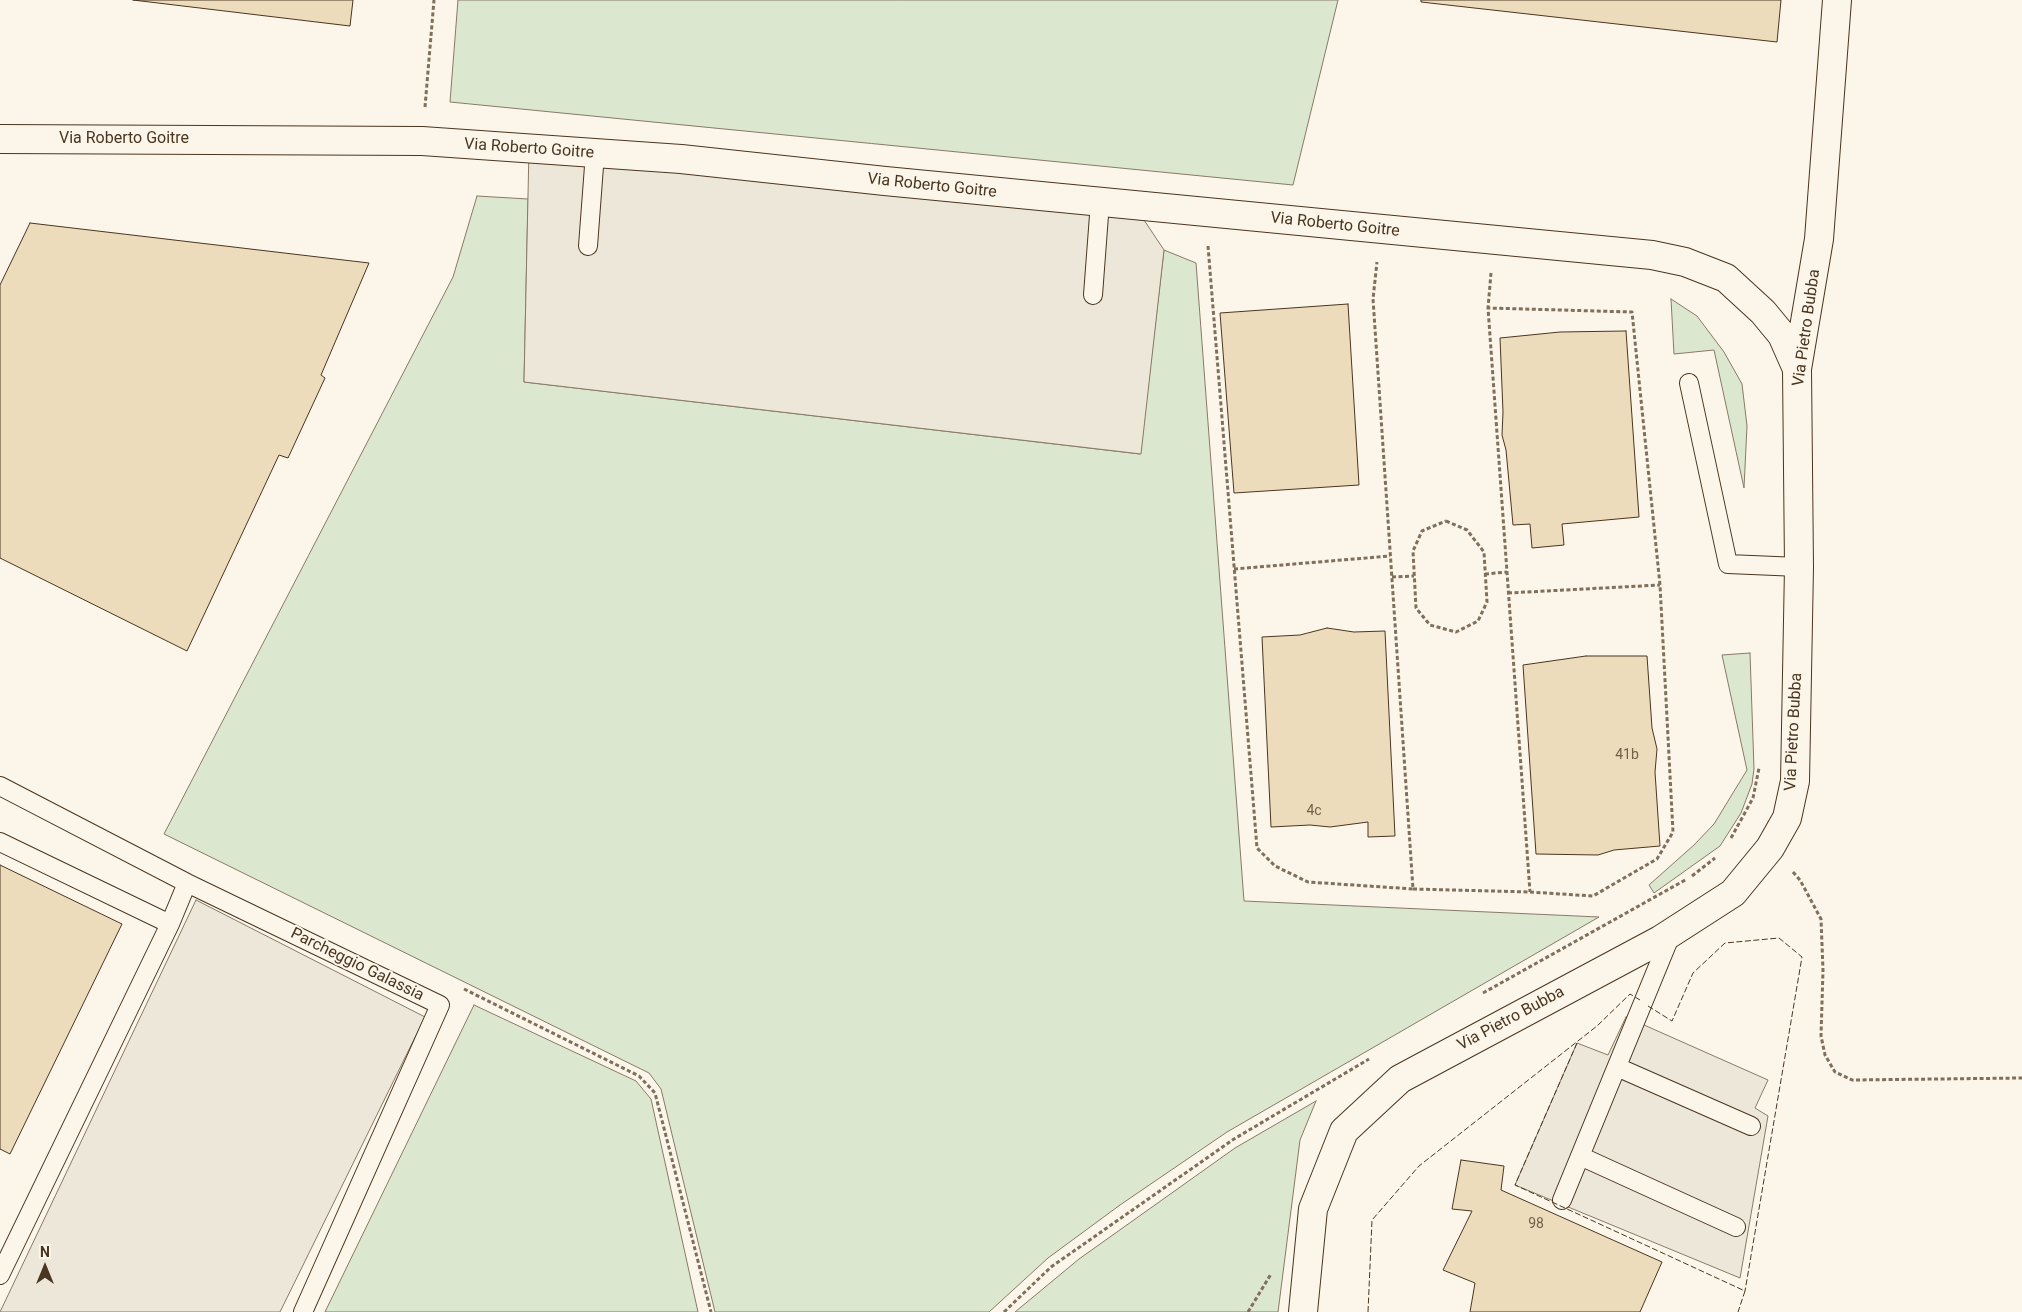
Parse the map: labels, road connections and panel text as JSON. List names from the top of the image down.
{
  "streets": {
    "street": ["Via Roberto Goitre", "Via Pietro Bubba"],
    "lane": ["Parcheggio Galassia"]
  },
  "crossings": [
    ["Via Roberto Goitre", "Via Pietro Bubba"]
  ],
  "house_numbers": ["41b", "4c", "98"],
  "north": "top"
}
